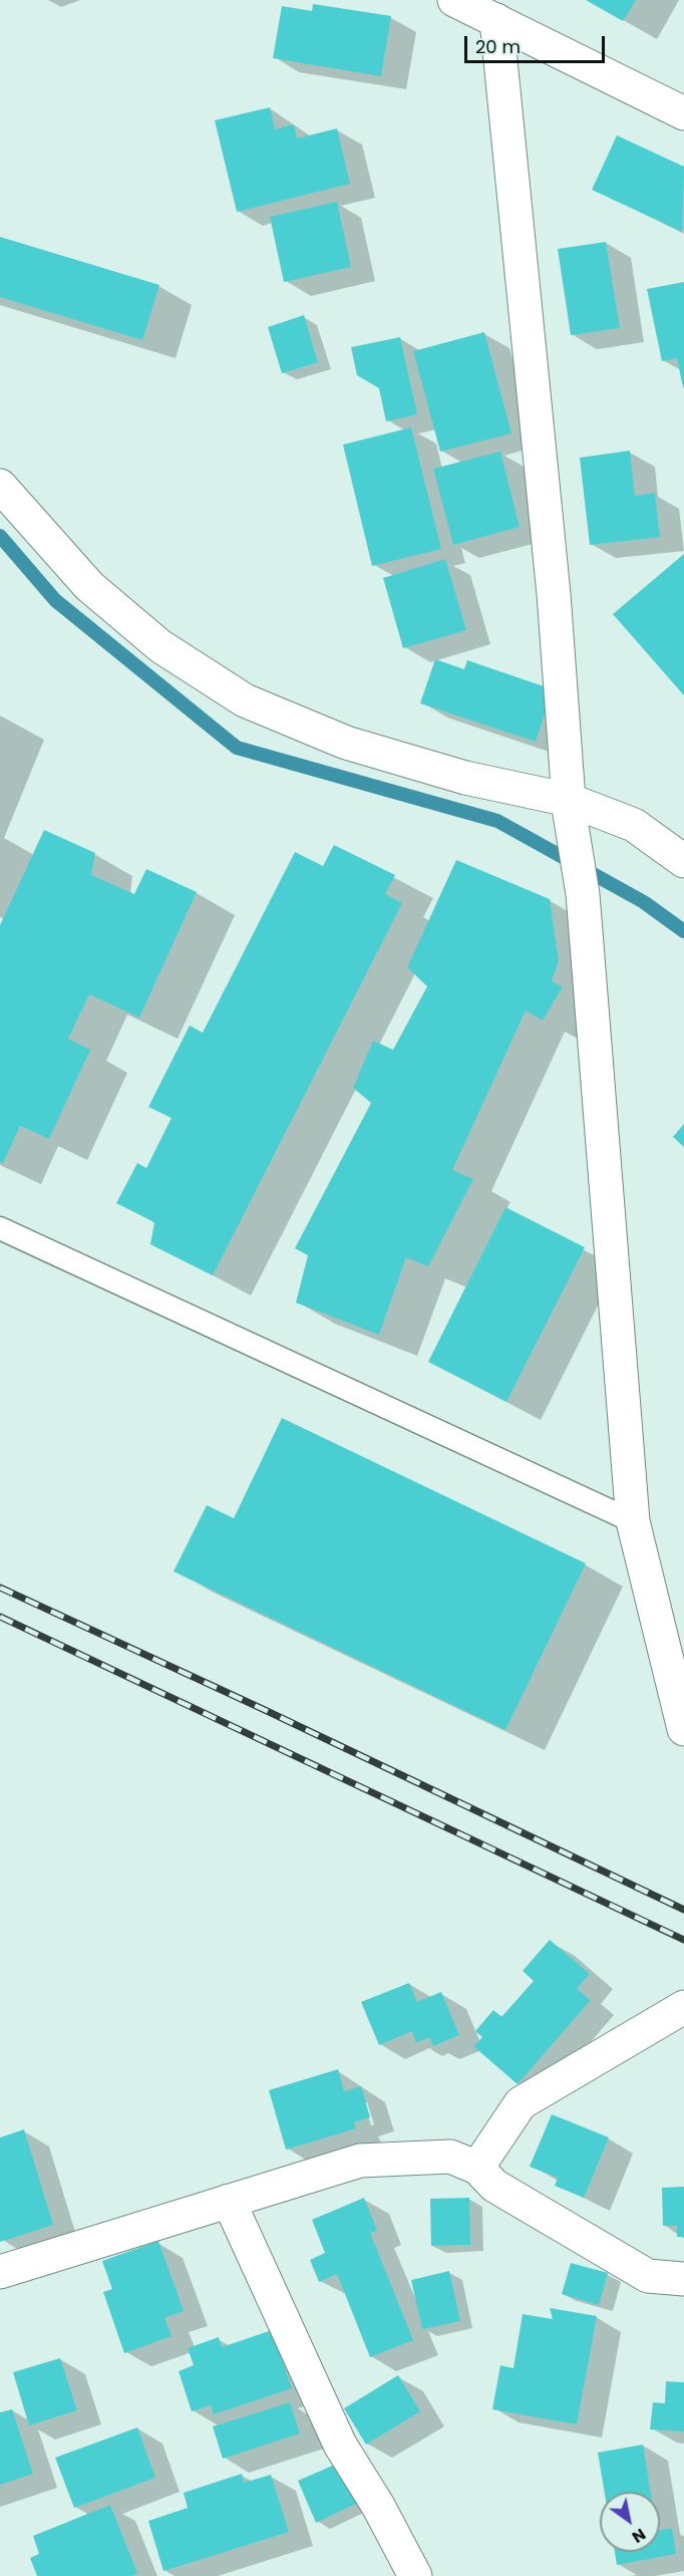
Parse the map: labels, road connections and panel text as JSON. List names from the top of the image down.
{
  "scale_bar": "20 m",
  "north": "bottom right"
}
